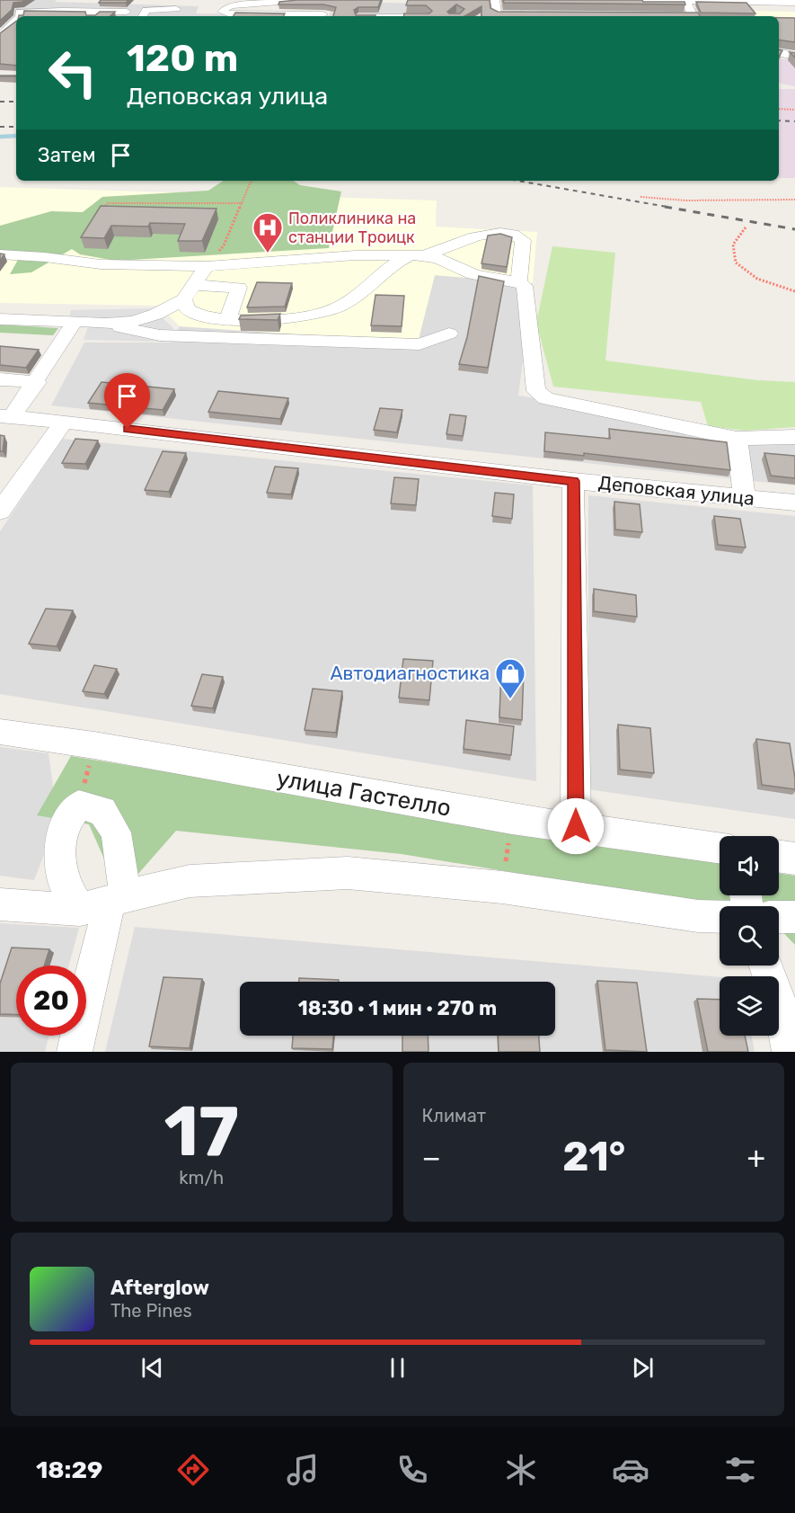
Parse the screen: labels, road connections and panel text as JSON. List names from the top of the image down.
{
  "streets": {
    "street": ["Деповская улица", "улица Гастелло"]
  },
  "places": {
    "hospital": ["Поликлиника на станции Троицк"],
    "shop": ["Автодиагностика"]
  },
  "page": {
    "turn": ["120 m", "Деповская улица"],
    "then": "Затем",
    "limit": "20",
    "trip": "18:30 · 1 мин · 270 m",
    "tile": [
      ["17", "km/h"],
      "Климат"
    ],
    "heat": ["−", "21°", "+"],
    "song": ["Afterglow", "The Pines"],
    "tabs": "18:29"
  }
}
